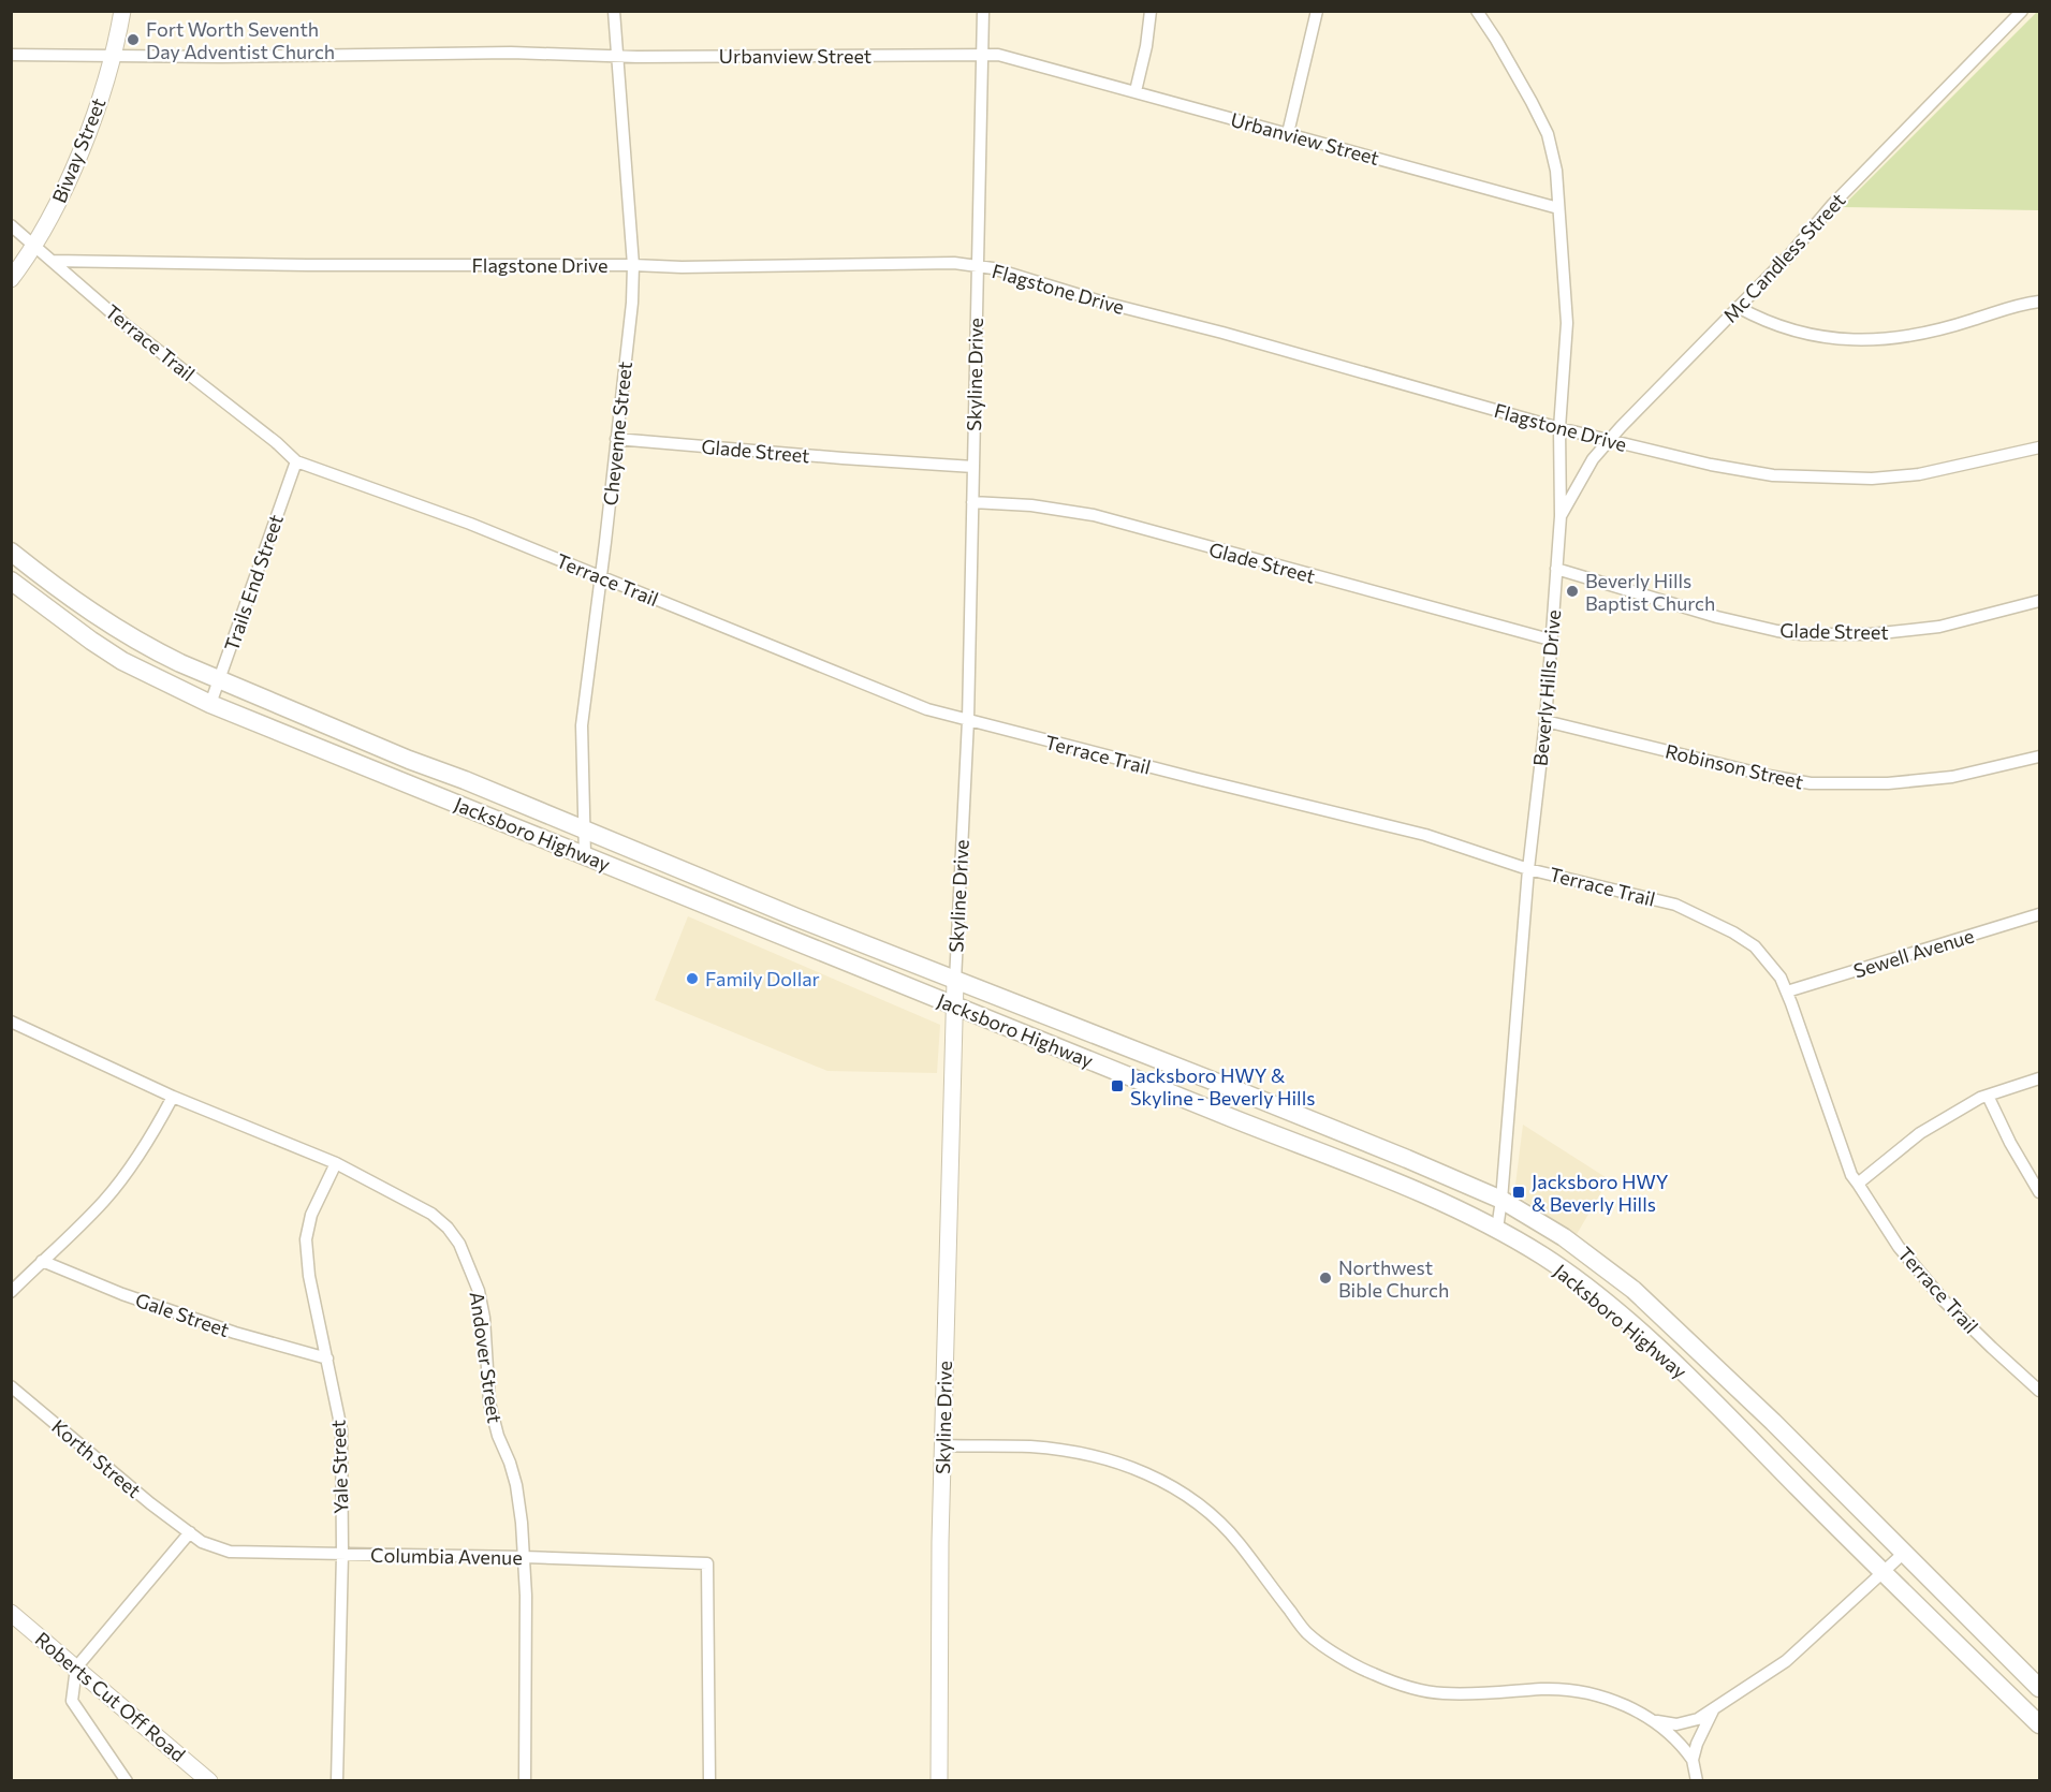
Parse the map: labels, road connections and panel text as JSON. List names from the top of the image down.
{
  "streets": {
    "main road": ["Jacksboro Highway"],
    "street": [
      "Urbanview Street",
      "Biway Street",
      "Mc Candless Street",
      "Flagstone Drive",
      "Terrace Trail",
      "Skyline Drive",
      "Cheyenne Street",
      "Glade Street",
      "Trails End Street",
      "Beverly Hills Drive",
      "Robinson Street",
      "Sewell Avenue",
      "Gale Street",
      "Andover Street",
      "Korth Street",
      "Yale Street",
      "Columbia Avenue",
      "Roberts Cut Off Road"
    ]
  },
  "crossings": [
    ["Urbanview Street", "Biway Street"],
    ["Urbanview Street", "Skyline Drive"],
    ["Urbanview Street", "Cheyenne Street"],
    ["Urbanview Street", "Beverly Hills Drive"],
    ["Biway Street", "Terrace Trail"],
    ["Mc Candless Street", "Flagstone Drive"],
    ["Mc Candless Street", "Beverly Hills Drive"],
    ["Flagstone Drive", "Terrace Trail"],
    ["Flagstone Drive", "Skyline Drive"],
    ["Flagstone Drive", "Cheyenne Street"],
    ["Flagstone Drive", "Beverly Hills Drive"],
    ["Terrace Trail", "Skyline Drive"],
    ["Terrace Trail", "Cheyenne Street"],
    ["Terrace Trail", "Trails End Street"],
    ["Terrace Trail", "Beverly Hills Drive"],
    ["Terrace Trail", "Sewell Avenue"],
    ["Skyline Drive", "Glade Street"],
    ["Skyline Drive", "Jacksboro Highway"],
    ["Cheyenne Street", "Glade Street"],
    ["Cheyenne Street", "Jacksboro Highway"],
    ["Glade Street", "Beverly Hills Drive"],
    ["Trails End Street", "Jacksboro Highway"],
    ["Beverly Hills Drive", "Robinson Street"],
    ["Beverly Hills Drive", "Jacksboro Highway"],
    ["Gale Street", "Yale Street"],
    ["Andover Street", "Yale Street"],
    ["Andover Street", "Columbia Avenue"],
    ["Korth Street", "Columbia Avenue"],
    ["Yale Street", "Columbia Avenue"]
  ],
  "places": {
    "other": [
      "Fort Worth Seventh Day Adventist Church",
      "Beverly Hills Baptist Church",
      "Family Dollar",
      "Northwest Bible Church"
    ],
    "transit": ["Jacksboro HWY & Skyline - Beverly Hills", "Jacksboro HWY & Beverly Hills"]
  }
}
